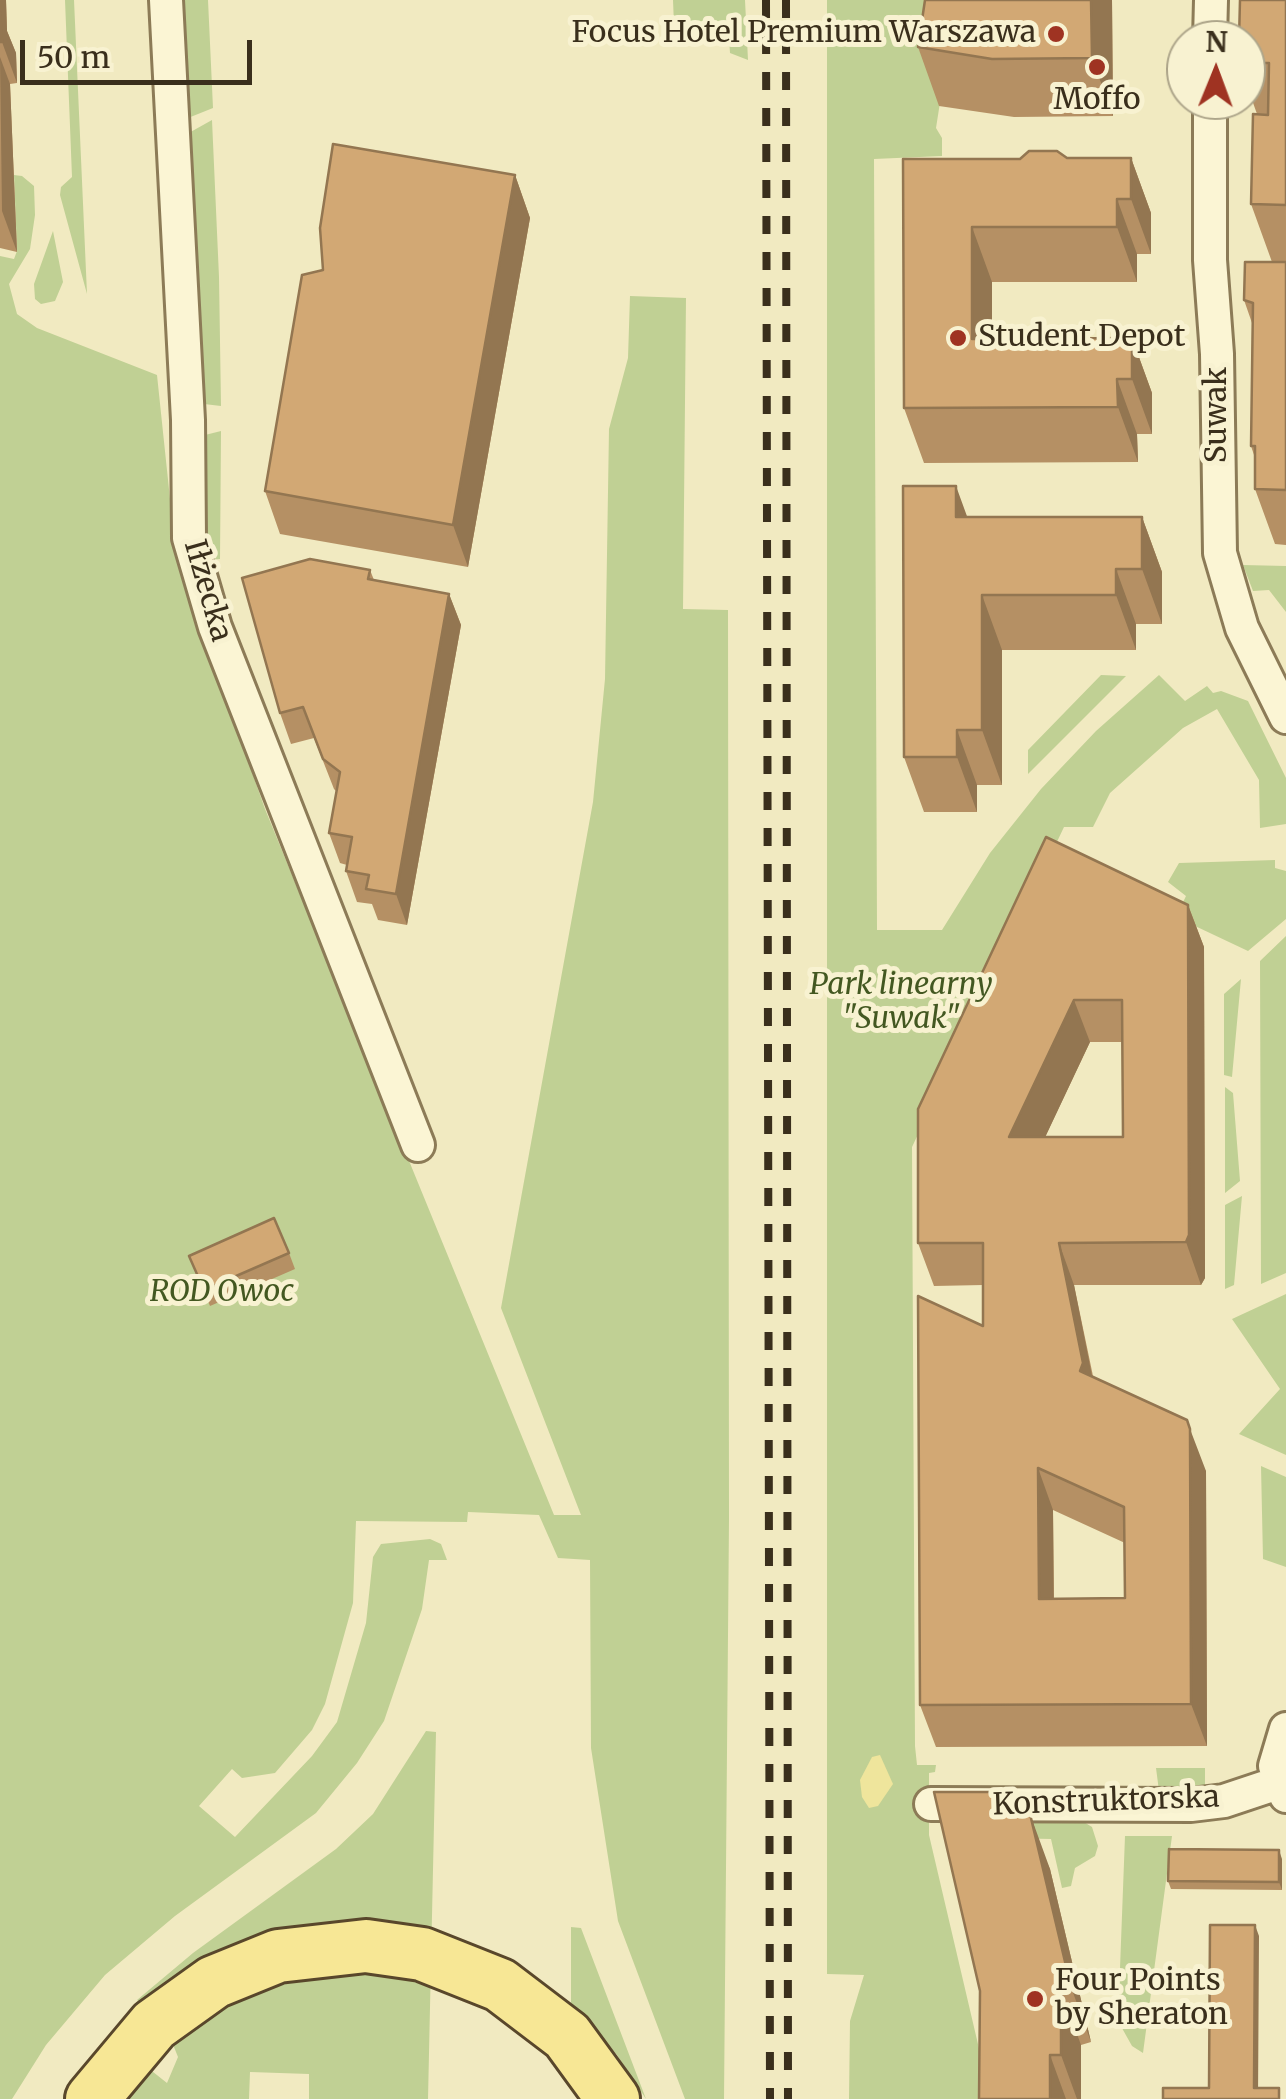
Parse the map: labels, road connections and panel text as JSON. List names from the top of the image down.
{
  "streets": {
    "street": ["Suwak", "Iłżecka", "Konstruktorska"]
  },
  "parks": ["Park linearny \"Suwak\"", "ROD Owoc"],
  "places": [
    "Focus Hotel Premium Warszawa",
    "Moffo",
    "Student Depot",
    "Four Points by Sheraton"
  ],
  "scale_bar": "50 m",
  "north": "top"
}
